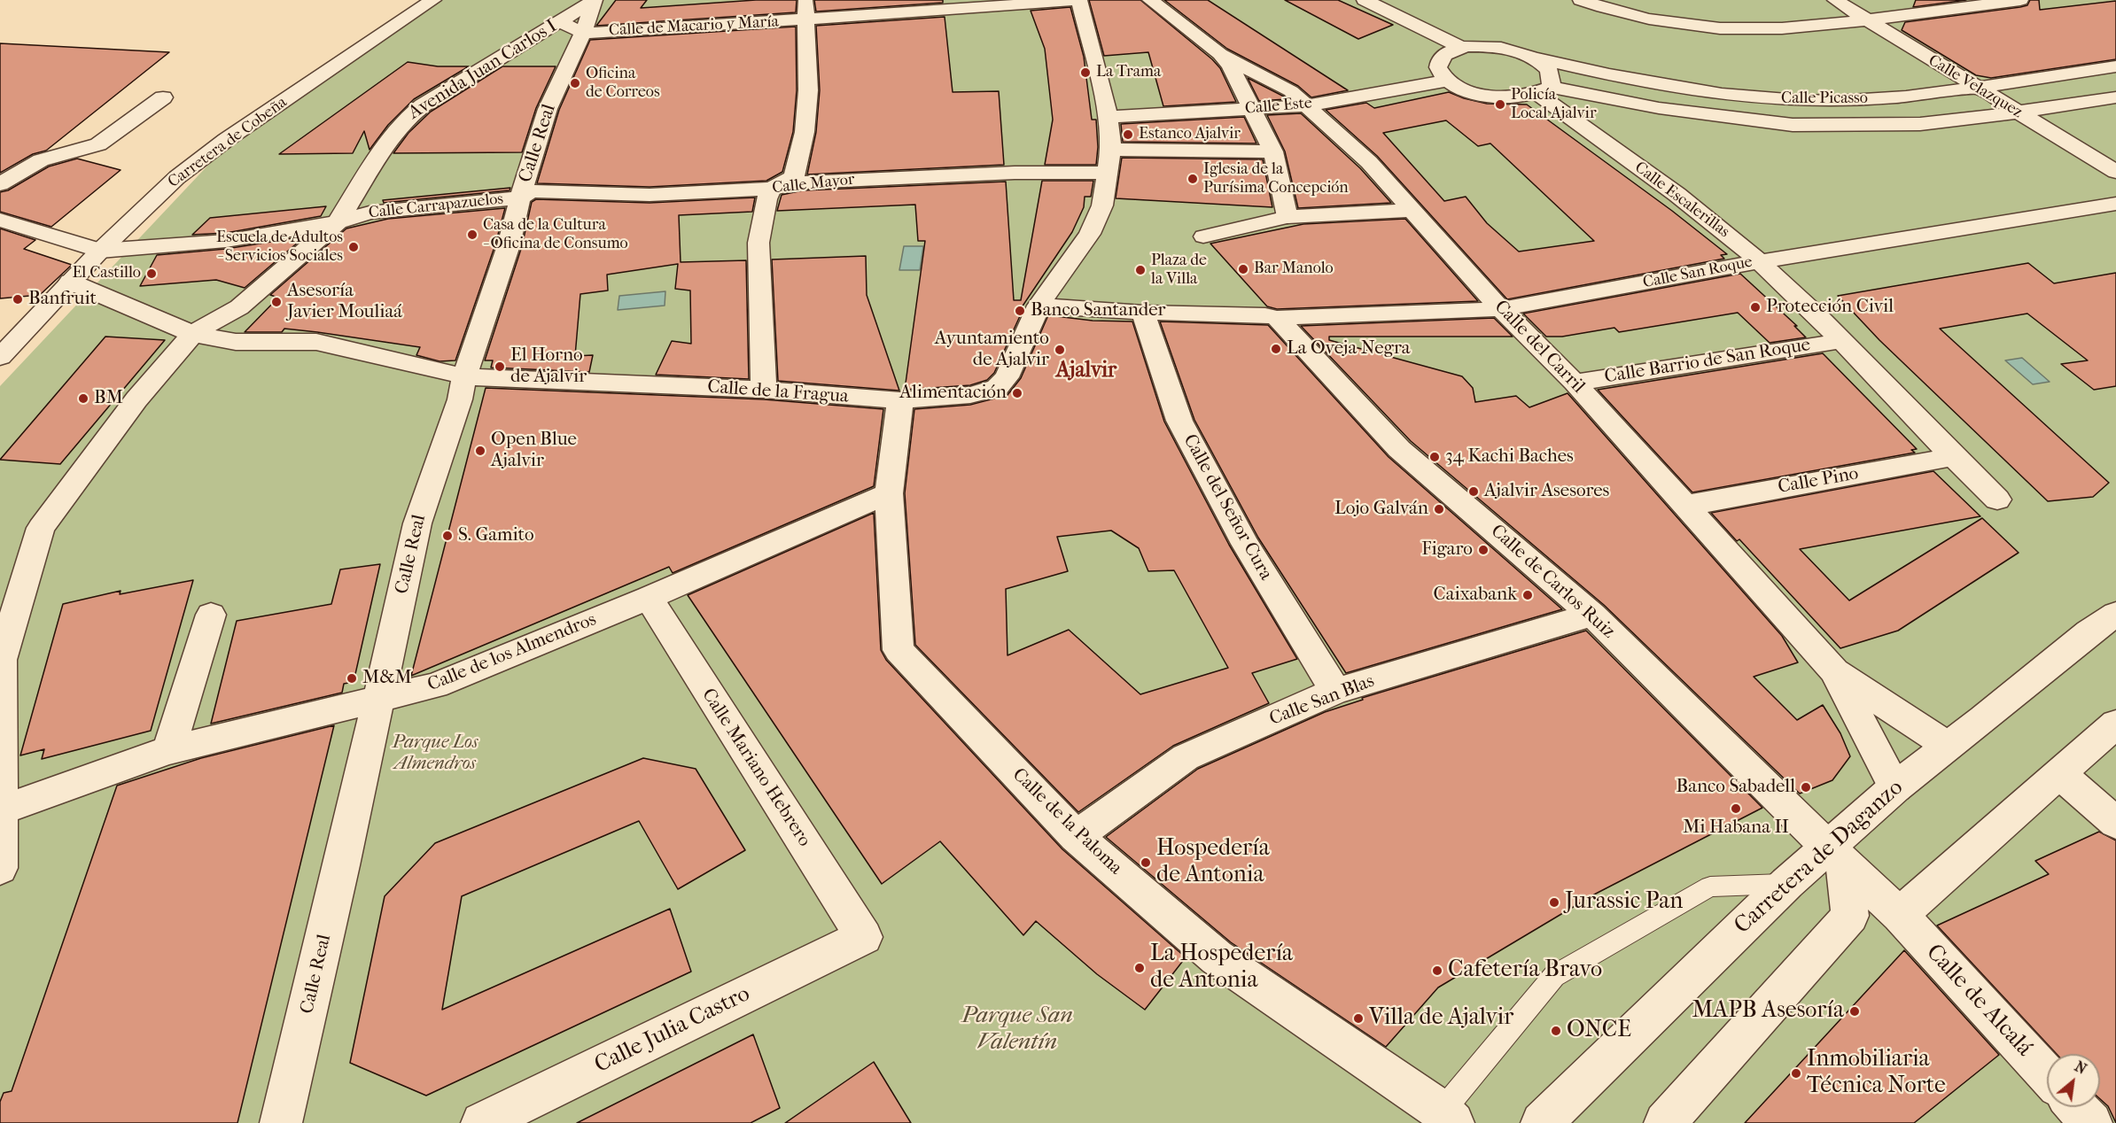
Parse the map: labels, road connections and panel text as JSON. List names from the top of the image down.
{
  "streets": {
    "street": [
      "Calle de Macario y María",
      "Avenida Juan Carlos I",
      "Calle Velazquez",
      "Calle Picasso",
      "Calle Este",
      "Carretera de Cobeña",
      "Calle Real",
      "Calle Mayor",
      "Calle Escalerillas",
      "Calle Carrapazuelos",
      "Calle San Roque",
      "Calle del Carril",
      "Calle Barrio de San Roque",
      "Calle de la Fragua",
      "Calle Pino",
      "Calle del Señor Cura",
      "Calle de Carlos Ruiz",
      "Calle de los Almendros",
      "Calle San Blas",
      "Calle Mariano Hebrero",
      "Calle de la Paloma",
      "Carretera de Daganzo",
      "Calle de Alcalá",
      "Calle Julia Castro"
    ]
  },
  "crossings": [
    ["Calle de Macario y María", "Avenida Juan Carlos I"],
    ["Calle de Macario y María", "Calle Real"],
    ["Avenida Juan Carlos I", "Calle Real"],
    ["Avenida Juan Carlos I", "Calle Carrapazuelos"],
    ["Avenida Juan Carlos I", "Calle de la Fragua"],
    ["Avenida Juan Carlos I", "Calle de los Almendros"],
    ["Calle Velazquez", "Calle Picasso"],
    ["Calle Picasso", "Calle Este"],
    ["Calle Picasso", "Calle Escalerillas"],
    ["Calle Este", "Calle del Carril"],
    ["Carretera de Cobeña", "Calle Carrapazuelos"],
    ["Carretera de Cobeña", "Calle de la Fragua"],
    ["Calle Real", "Calle Mayor"],
    ["Calle Real", "Calle Carrapazuelos"],
    ["Calle Real", "Calle de la Fragua"],
    ["Calle Real", "Calle de los Almendros"],
    ["Calle Mayor", "Calle Carrapazuelos"],
    ["Calle Escalerillas", "Calle San Roque"],
    ["Calle Escalerillas", "Calle Barrio de San Roque"],
    ["Calle Escalerillas", "Calle Pino"],
    ["Calle San Roque", "Calle del Carril"],
    ["Calle San Roque", "Calle de Carlos Ruiz"],
    ["Calle del Carril", "Calle Barrio de San Roque"],
    ["Calle del Carril", "Calle Pino"],
    ["Calle del Carril", "Carretera de Daganzo"],
    ["Calle de la Fragua", "Calle de la Paloma"],
    ["Calle del Señor Cura", "Calle San Blas"],
    ["Calle de Carlos Ruiz", "Calle San Blas"],
    ["Calle de Carlos Ruiz", "Carretera de Daganzo"],
    ["Calle de Carlos Ruiz", "Calle de Alcalá"],
    ["Calle de los Almendros", "Calle Mariano Hebrero"],
    ["Calle de los Almendros", "Calle de la Paloma"],
    ["Calle San Blas", "Calle de la Paloma"],
    ["Calle Mariano Hebrero", "Calle Julia Castro"],
    ["Carretera de Daganzo", "Calle de Alcalá"]
  ],
  "districts": ["Ajalvir"],
  "parks": ["Parque Los Almendros", "Parque San Valentín"],
  "places": [
    "La Trama",
    "Oficina de Correos",
    "Policía Local Ajalvir",
    "Estanco Ajalvir",
    "Iglesia de la Purísima Concepción",
    "Casa de la Cultura - Oficina de Consumo",
    "Escuela de Adultos - Servicios Sociales",
    "Bar Manolo",
    "Plaza de la Villa",
    "El Castillo",
    "Banfruit",
    "Asesoría Javier Mouliaá",
    "Protección Civil",
    "Banco Santander",
    "La Oveja Negra",
    "Ayuntamiento de Ajalvir",
    "El Horno de Ajalvir",
    "Alimentación",
    "BM",
    "Open Blue Ajalvir",
    "34 Kachi Baches",
    "Ajalvir Asesores",
    "Lojo Galván",
    "S. Gamito",
    "Figaro",
    "Caixabank",
    "M&M",
    "Banco Sabadell",
    "Mi Habana II",
    "Hospedería de Antonia",
    "Jurassic Pan",
    "La Hospedería de Antonia",
    "Cafetería Bravo",
    "MAPB Asesoría",
    "Villa de Ajalvir",
    "ONCE",
    "Inmobiliaria Técnica Norte"
  ],
  "north": "top right"
}
